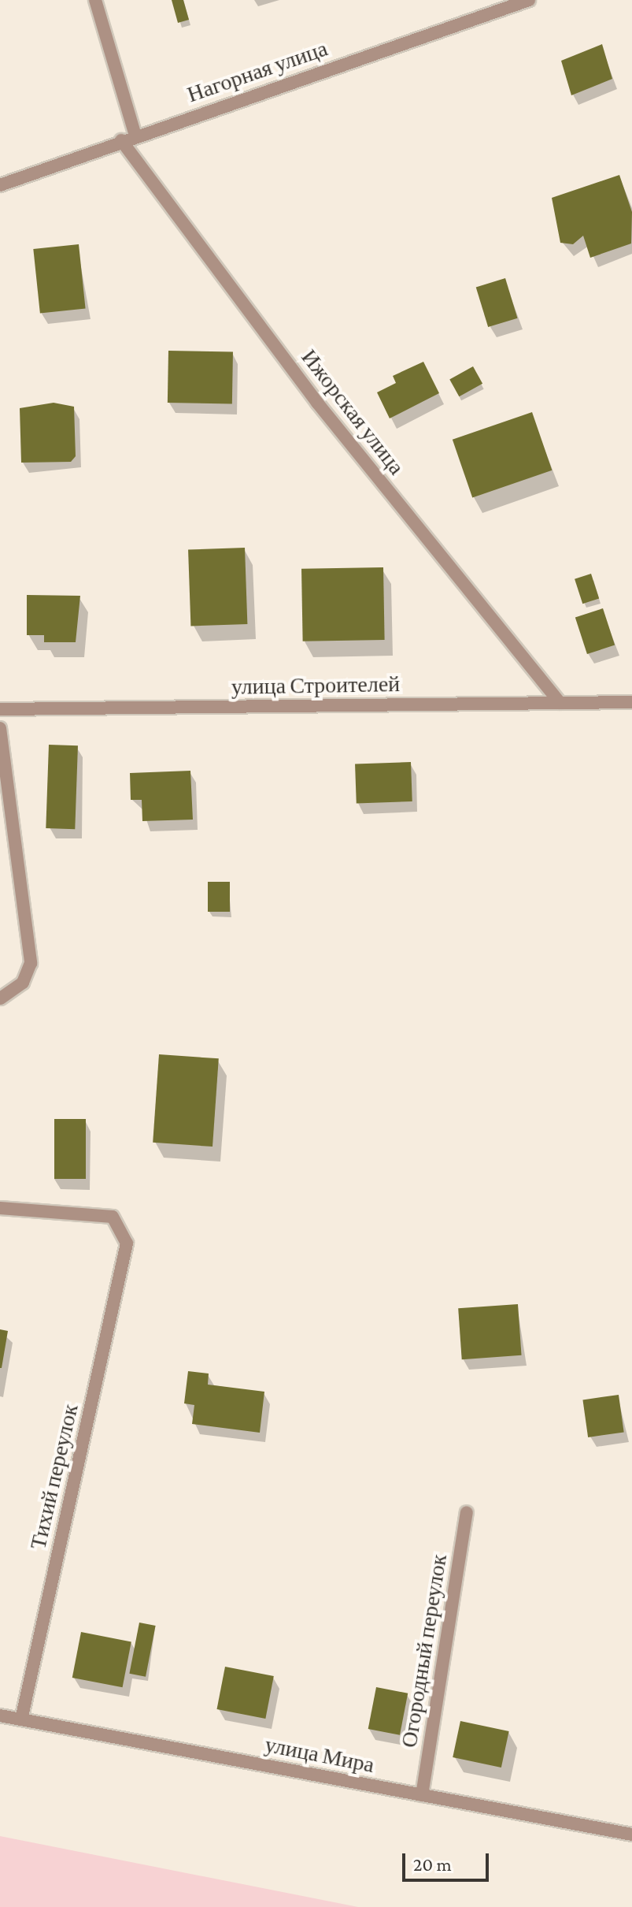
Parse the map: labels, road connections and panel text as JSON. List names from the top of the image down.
{
  "streets": {
    "street": [
      "Нагорная улица",
      "Ижорская улица",
      "улица Строителей",
      "Тихий переулок",
      "Огородный переулок",
      "улица Мира"
    ]
  },
  "crossings": [
    ["Нагорная улица", "Ижорская улица"],
    ["Ижорская улица", "улица Строителей"],
    ["Тихий переулок", "улица Мира"],
    ["Огородный переулок", "улица Мира"]
  ],
  "scale_bar": "20 m"
}
